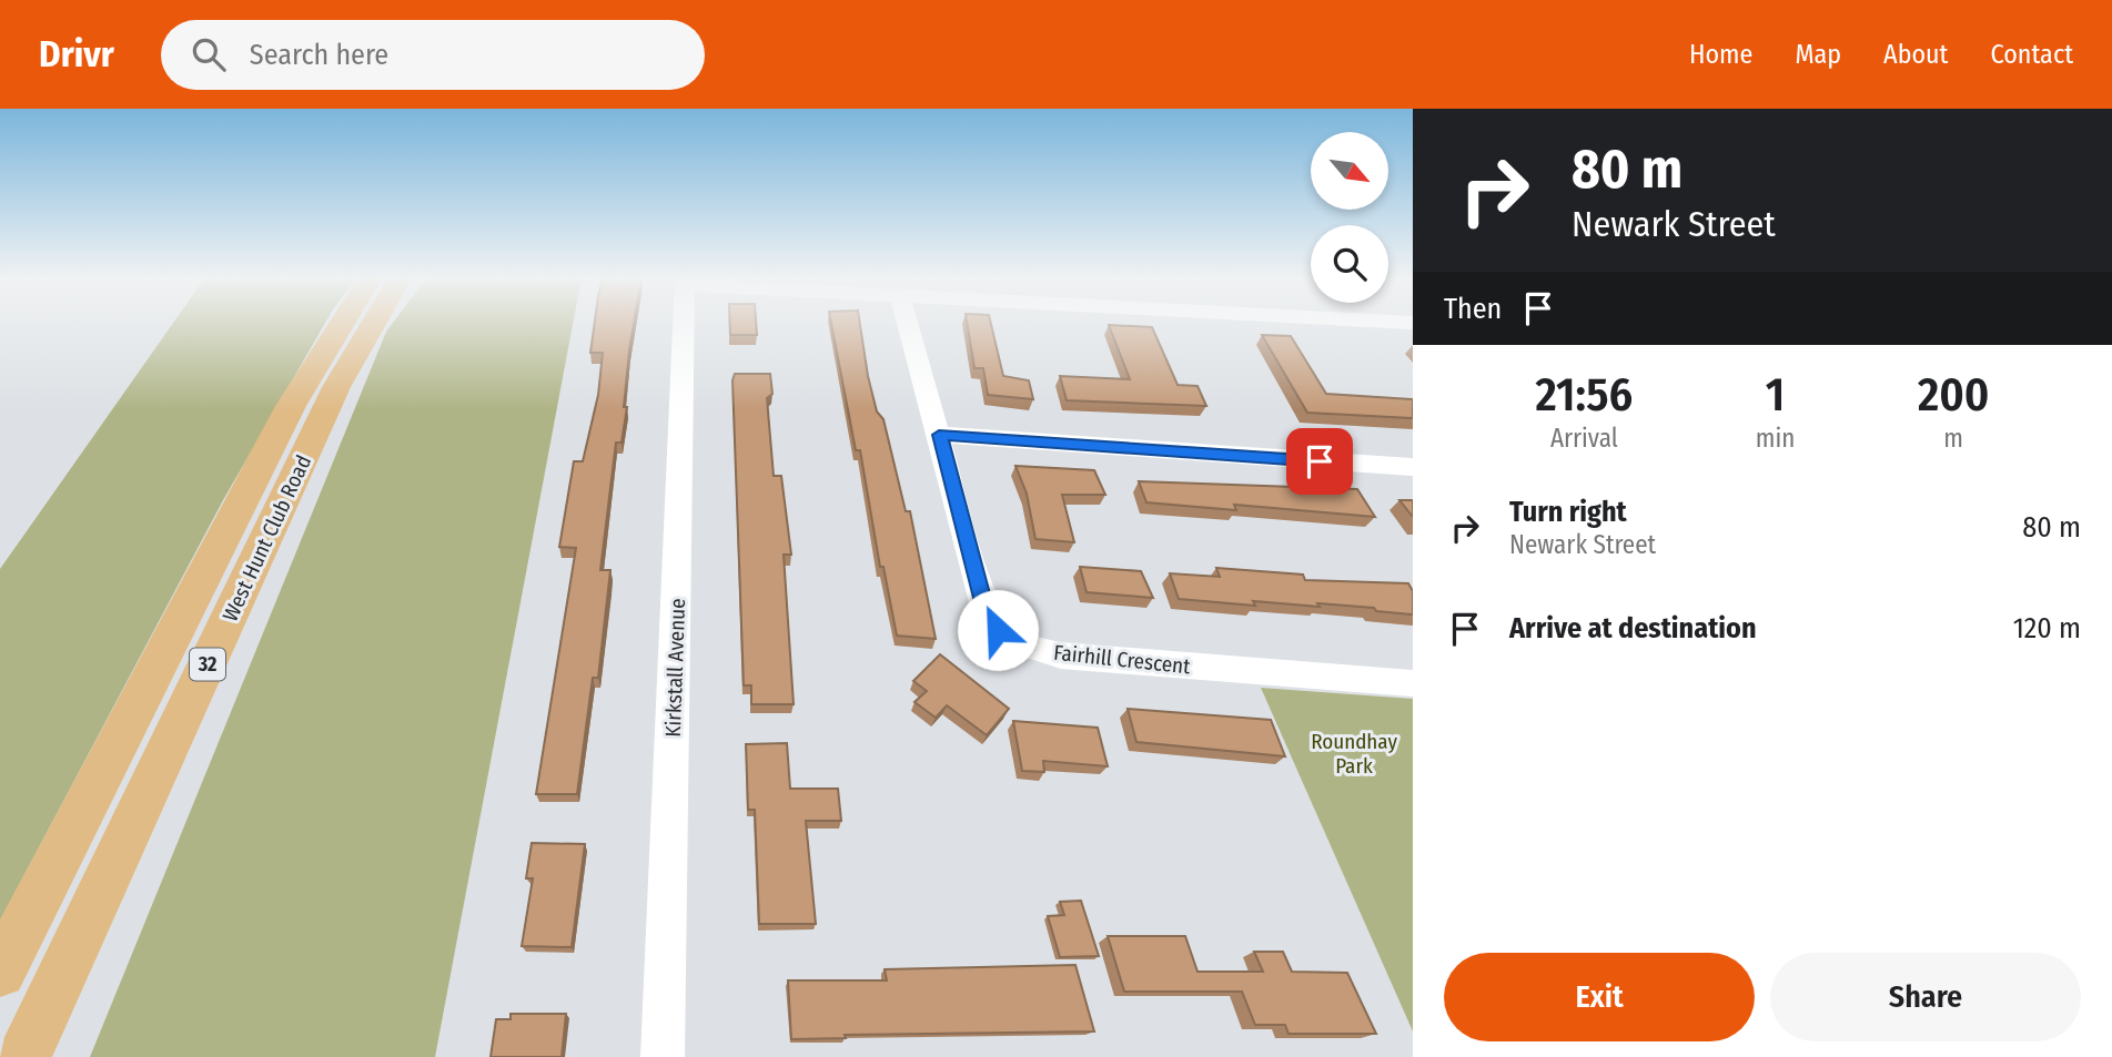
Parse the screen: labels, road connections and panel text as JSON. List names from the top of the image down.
{
  "streets": {
    "main road": ["West Hunt Club Road", "32"],
    "street": ["Fairhill Crescent", "Kirkstall Avenue"]
  },
  "parks": ["Roundhay Park"],
  "north": "bottom right",
  "page": {
    "header": "Drivr",
    "search": "Search here",
    "nav": [
      "Home",
      "Map",
      "About",
      "Contact"
    ],
    "turn": ["80 m", "Newark Street"],
    "then": "Then",
    "eta": [
      "21:56",
      "Arrival",
      "1",
      "min",
      "200",
      "m"
    ],
    "list": [
      {
        "name": "Turn right",
        "note": "Newark Street",
        "value": "80 m"
      },
      {
        "name": "Arrive at destination",
        "value": "120 m"
      }
    ],
    "buttons": ["Exit", "Share"]
  }
}
